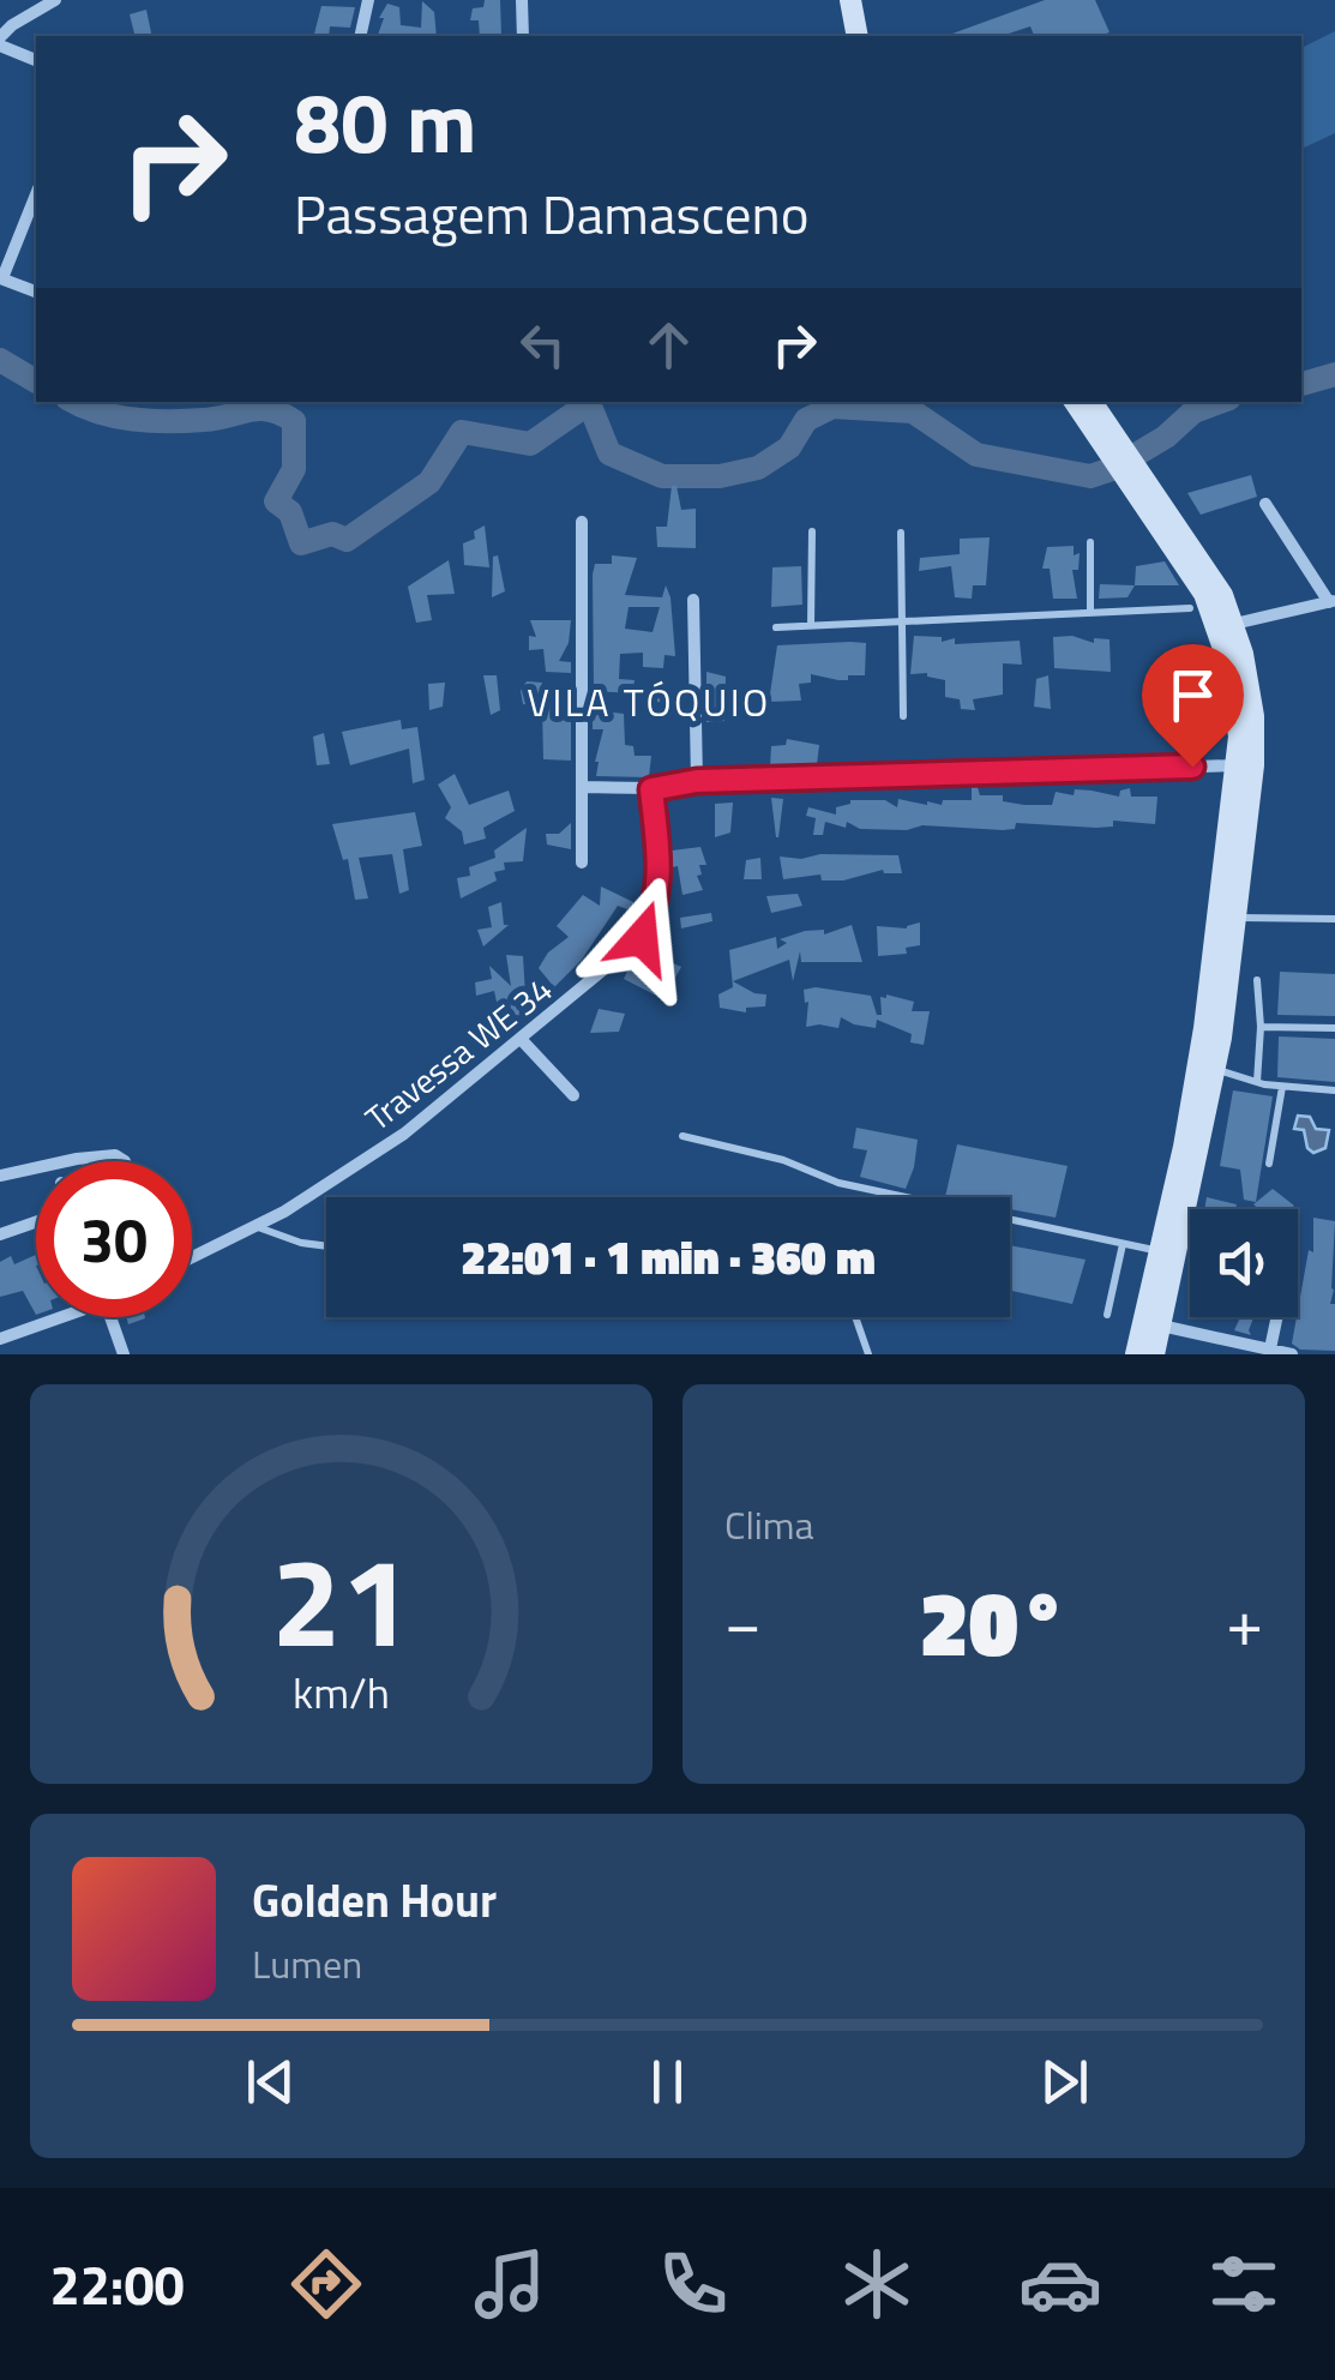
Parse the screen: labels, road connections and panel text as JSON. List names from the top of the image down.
{
  "streets": {
    "street": ["Travessa WE 34"]
  },
  "districts": ["VILA TÓQUIO"],
  "page": {
    "turn": ["80 m", "Passagem Damasceno"],
    "limit": "30",
    "trip": "22:01 · 1 min · 360 m",
    "tile": "Clima",
    "heat": ["−", "20°", "+"],
    "song": ["Golden Hour", "Lumen"],
    "tabs": "22:00",
    "gauge": ["21", "km/h"]
  }
}
